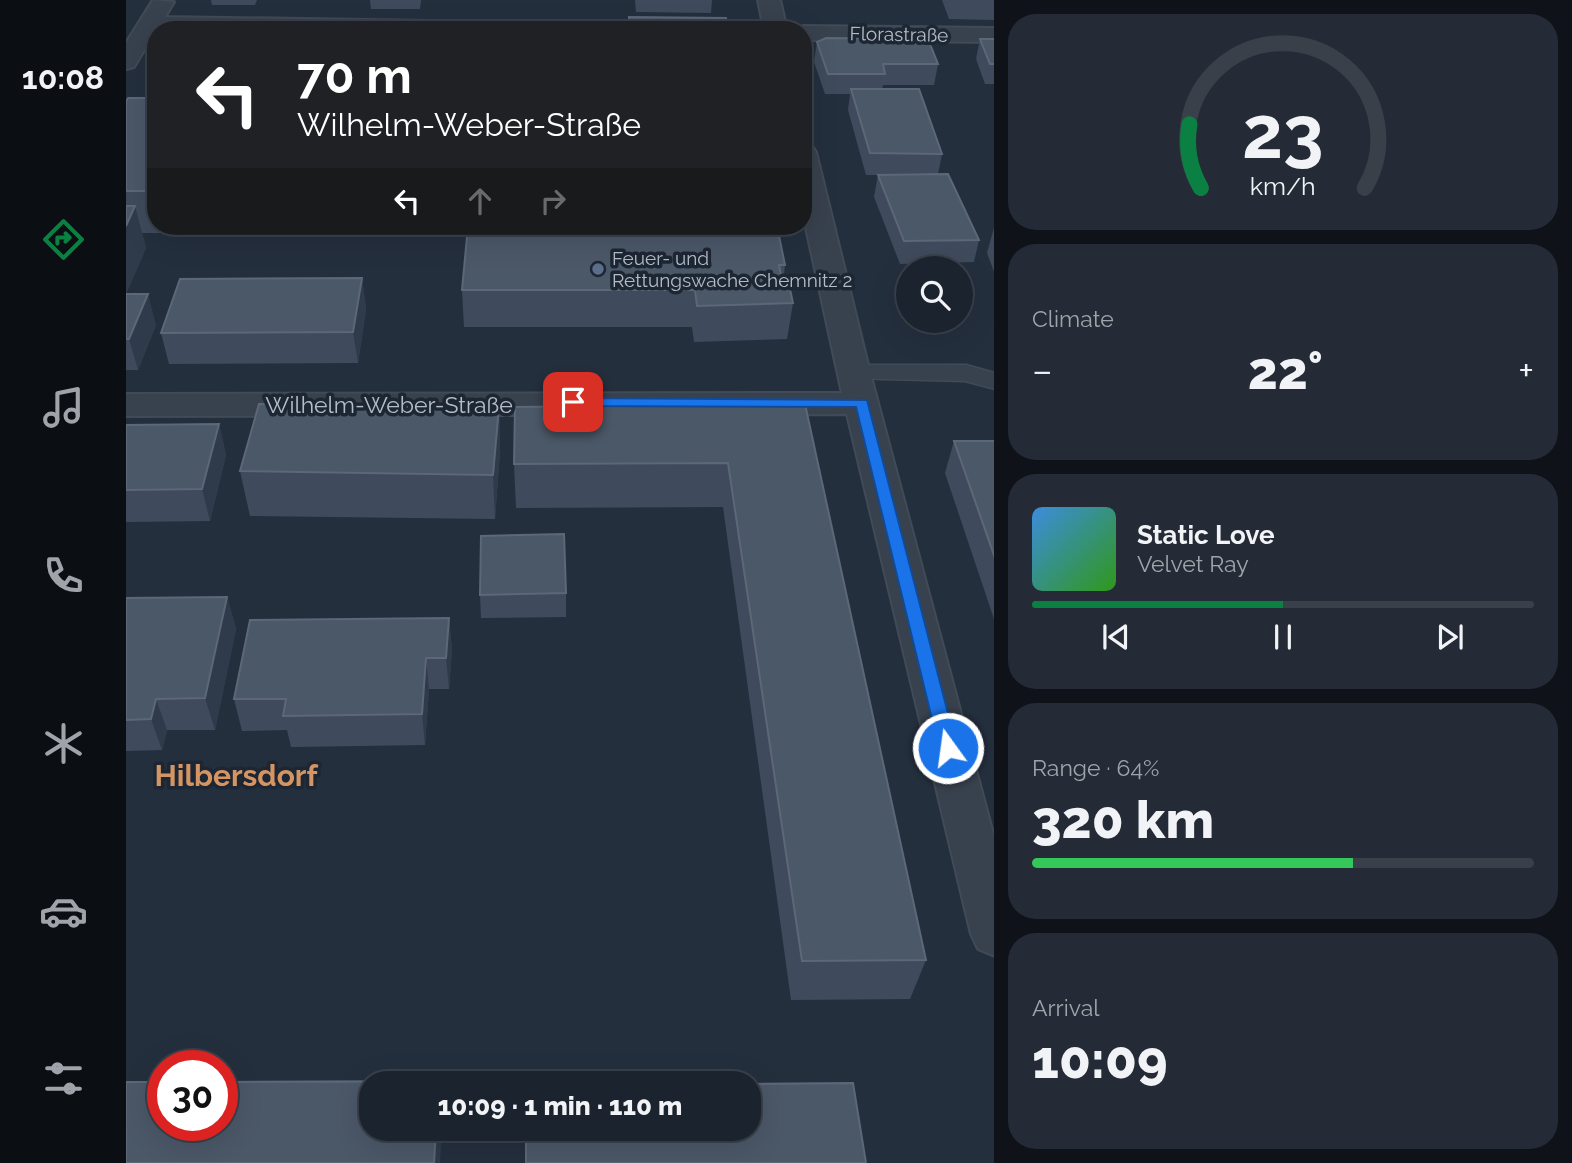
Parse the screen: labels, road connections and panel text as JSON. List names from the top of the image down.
{
  "streets": {
    "street": ["Florastraße", "Wilhelm-Weber-Straße"]
  },
  "districts": ["Hilbersdorf"],
  "places": ["Feuer- und Rettungswache Chemnitz 2"],
  "page": {
    "tabs": "10:08",
    "turn": ["70 m", "Wilhelm-Weber-Straße"],
    "tile": [
      "Climate",
      ["Range · 64%", "320 km"],
      ["Arrival", "10:09"]
    ],
    "heat": ["−", "22°", "+"],
    "song": ["Static Love", "Velvet Ray"],
    "limit": "30",
    "trip": "10:09 · 1 min · 110 m",
    "gauge": ["23", "km/h"]
  }
}
